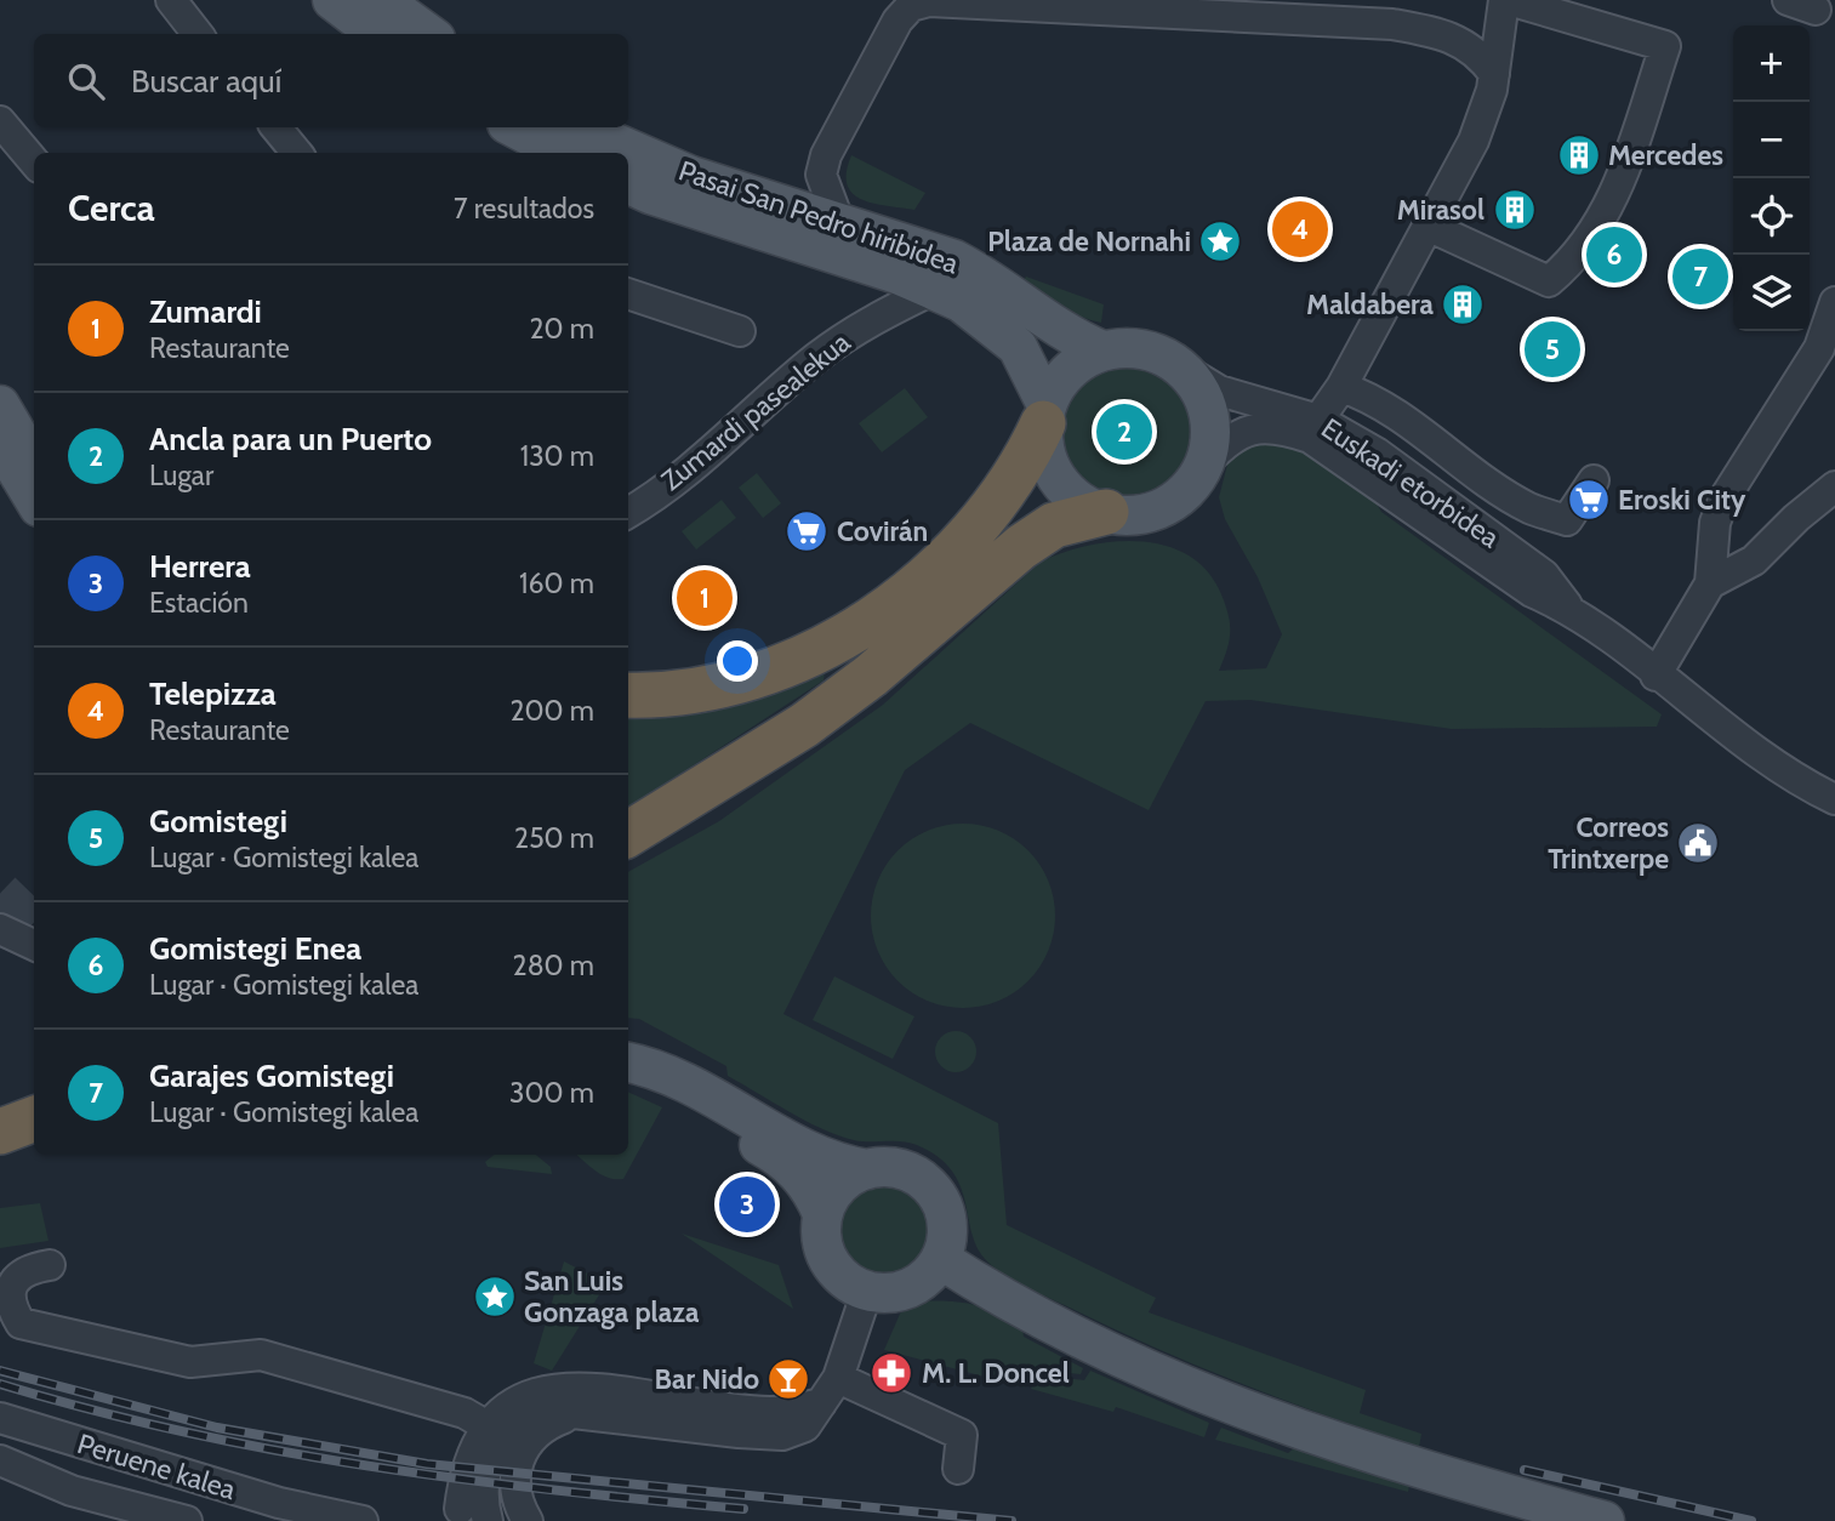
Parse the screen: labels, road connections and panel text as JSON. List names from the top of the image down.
{
  "streets": {
    "main road": ["Pasai San Pedro hiribidea"],
    "street": ["Zumardi pasealekua", "Euskadi etorbidea", "Peruene kalea"]
  },
  "crossings": [
    ["Pasai San Pedro hiribidea", "Zumardi pasealekua"],
    ["Pasai San Pedro hiribidea", "Euskadi etorbidea"]
  ],
  "places": {
    "building": ["Mercedes", "Mirasol", "Maldabera"],
    "place": ["Plaza de Nornahi", "San Luis Gonzaga plaza"],
    "supermarket": ["Eroski City", "Covirán"],
    "public building": ["Correos Trintxerpe"],
    "pharmacy": ["M. L. Doncel"],
    "bar": ["Bar Nido"]
  },
  "page": {
    "map_buttons": ["+", "−"],
    "search": "Buscar aquí",
    "heading": ["Cerca", "7 resultados"],
    "pins": [
      "4",
      "6",
      "7",
      "5",
      "2",
      "1",
      "3"
    ],
    "list": [
      {
        "mark": "1",
        "name": "Zumardi",
        "note": "Restaurante",
        "value": "20 m"
      },
      {
        "mark": "2",
        "name": "Ancla para un Puerto",
        "note": "Lugar",
        "value": "130 m"
      },
      {
        "mark": "3",
        "name": "Herrera",
        "note": "Estación",
        "value": "160 m"
      },
      {
        "mark": "4",
        "name": "Telepizza",
        "note": "Restaurante",
        "value": "200 m"
      },
      {
        "mark": "5",
        "name": "Gomistegi",
        "note": "Lugar · Gomistegi kalea",
        "value": "250 m"
      },
      {
        "mark": "6",
        "name": "Gomistegi Enea",
        "note": "Lugar · Gomistegi kalea",
        "value": "280 m"
      },
      {
        "mark": "7",
        "name": "Garajes Gomistegi",
        "note": "Lugar · Gomistegi kalea",
        "value": "300 m"
      }
    ]
  }
}
